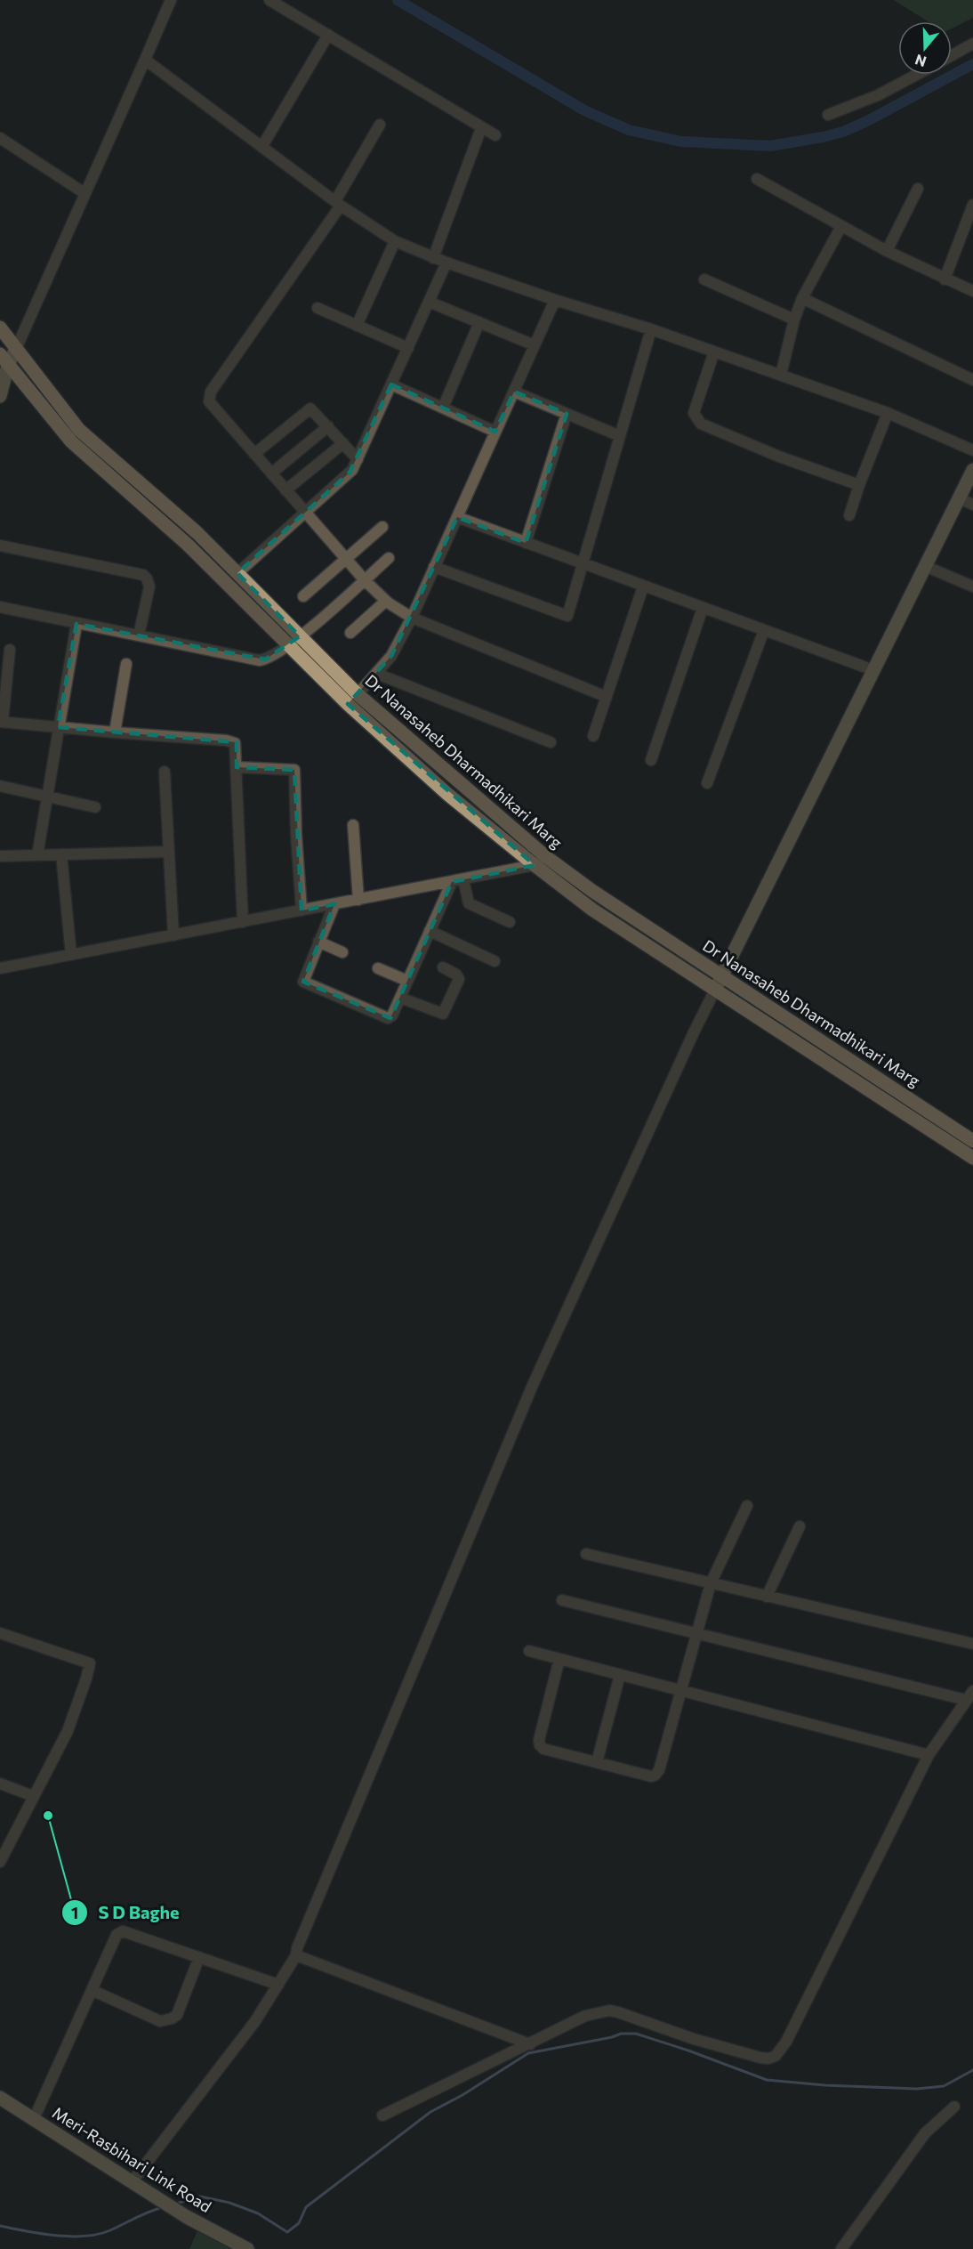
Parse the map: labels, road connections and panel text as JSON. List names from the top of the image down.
{
  "streets": {
    "main road": ["Dr Nanasaheb Dharmadhikari Marg"],
    "street": ["Meri-Rasbihari Link Road"]
  },
  "places": ["S D Baghe"],
  "north": "bottom"
}
